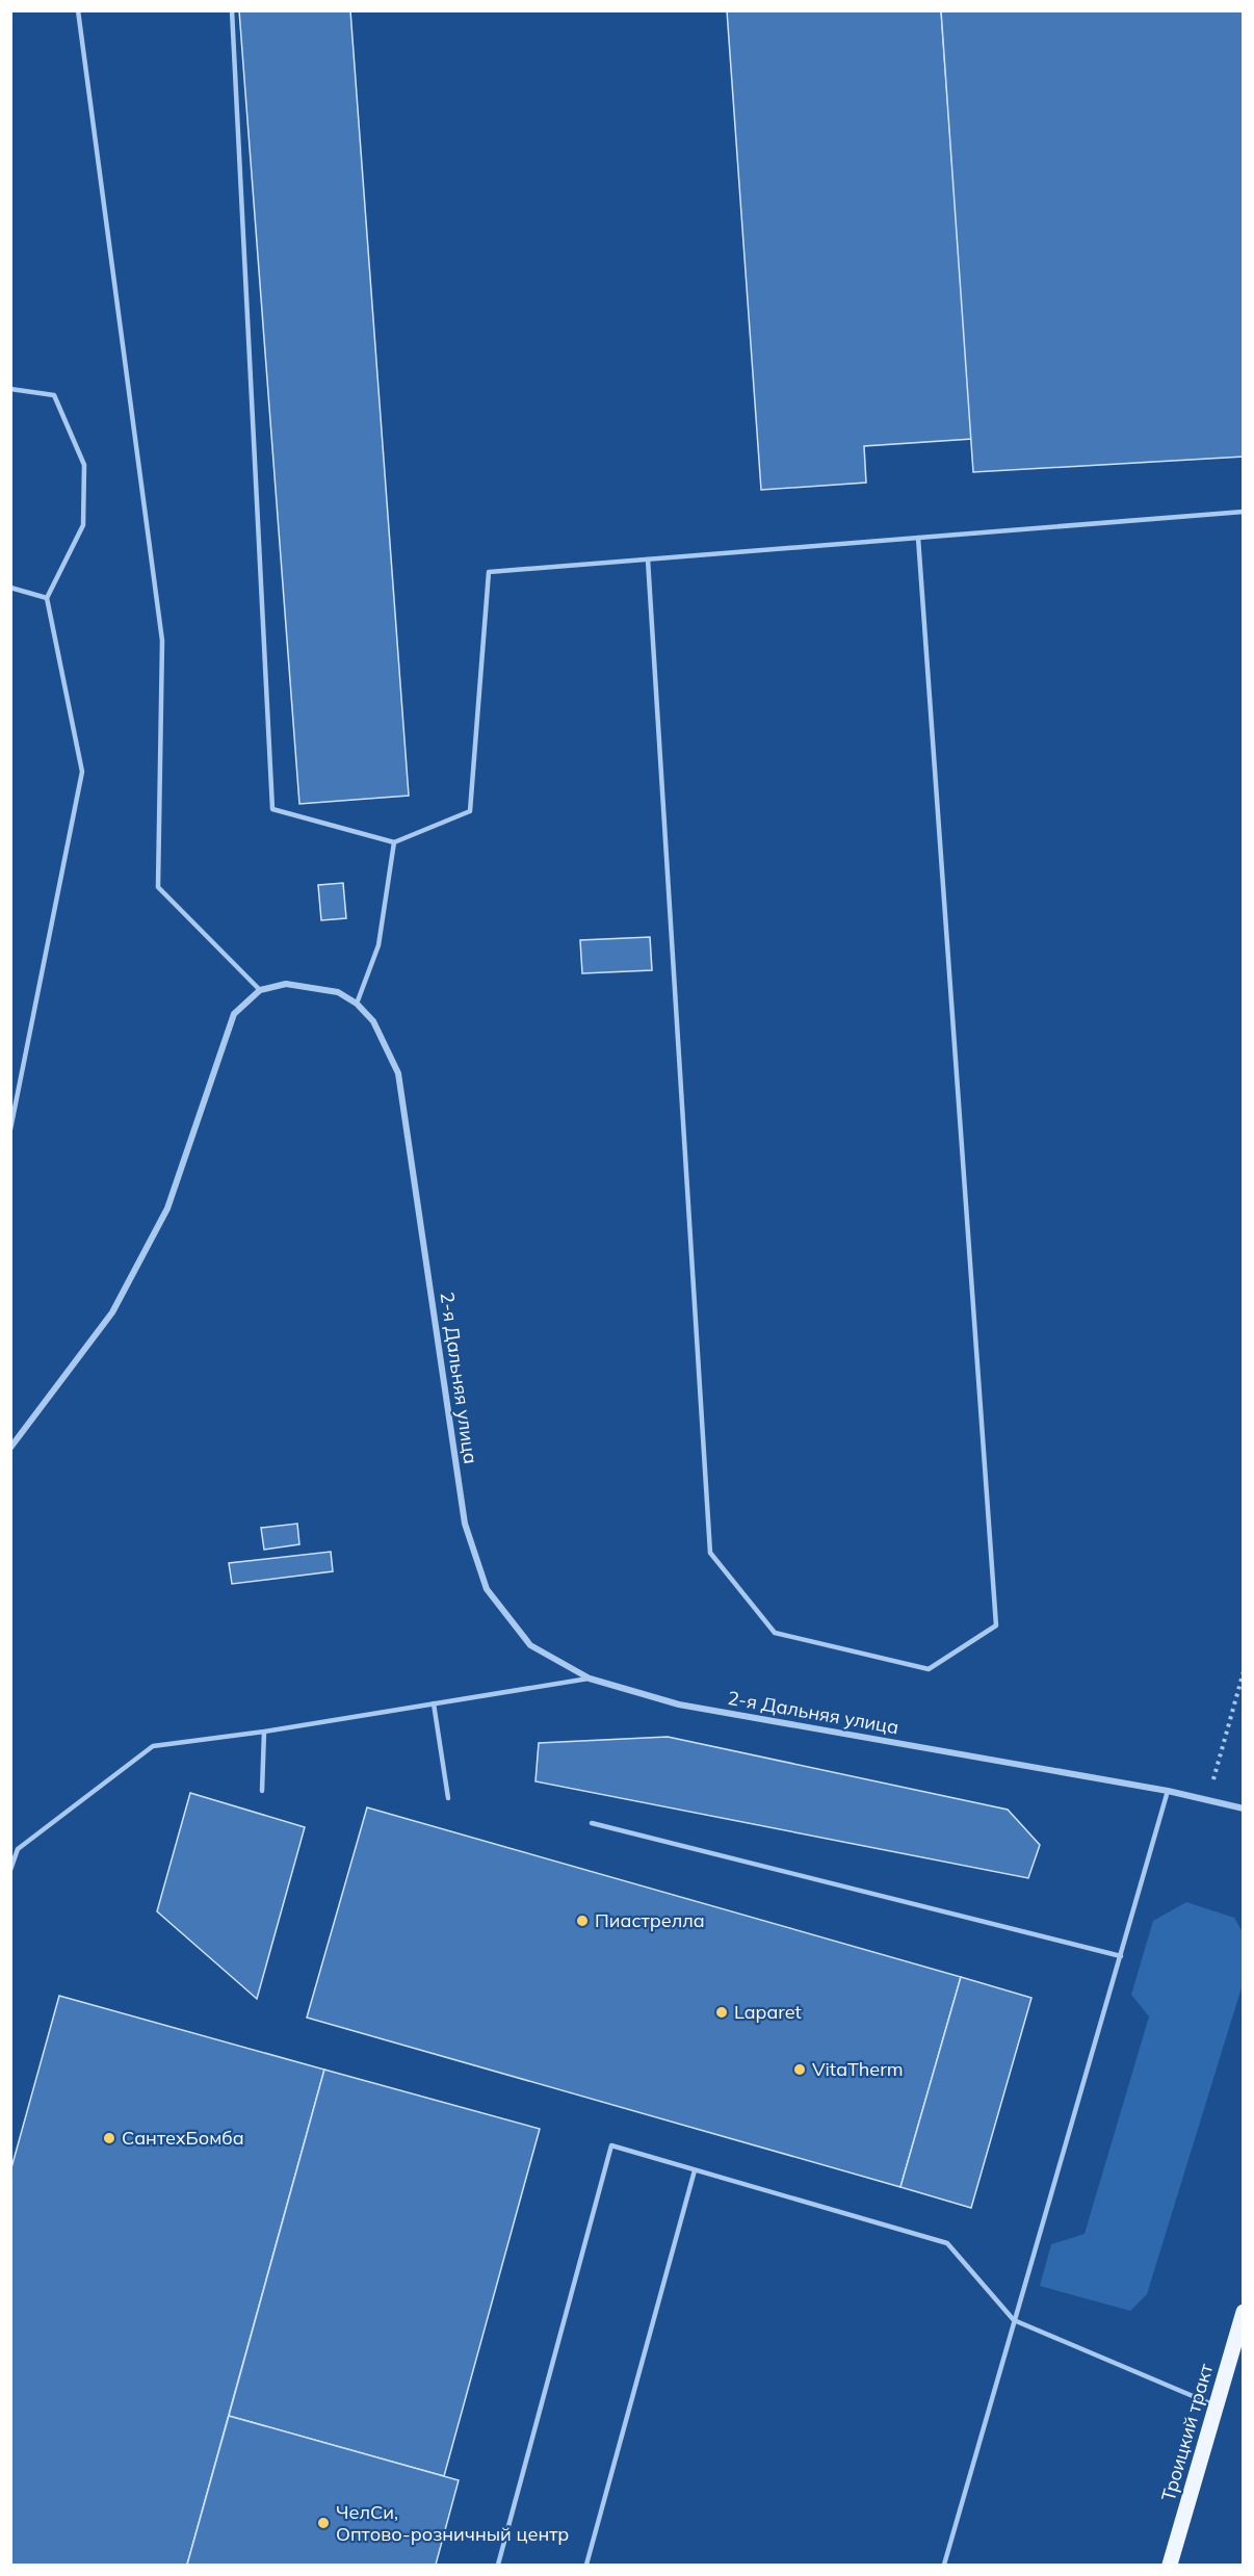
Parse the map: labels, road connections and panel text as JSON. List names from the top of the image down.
{
  "streets": {
    "main road": ["Троицкий тракт"],
    "street": ["2-я Дальняя улица"]
  },
  "places": [
    "Пиастрелла",
    "Laparet",
    "VitaTherm",
    "СантехБомба",
    "ЧелСи, Оптово-розничный центр"
  ]
}
